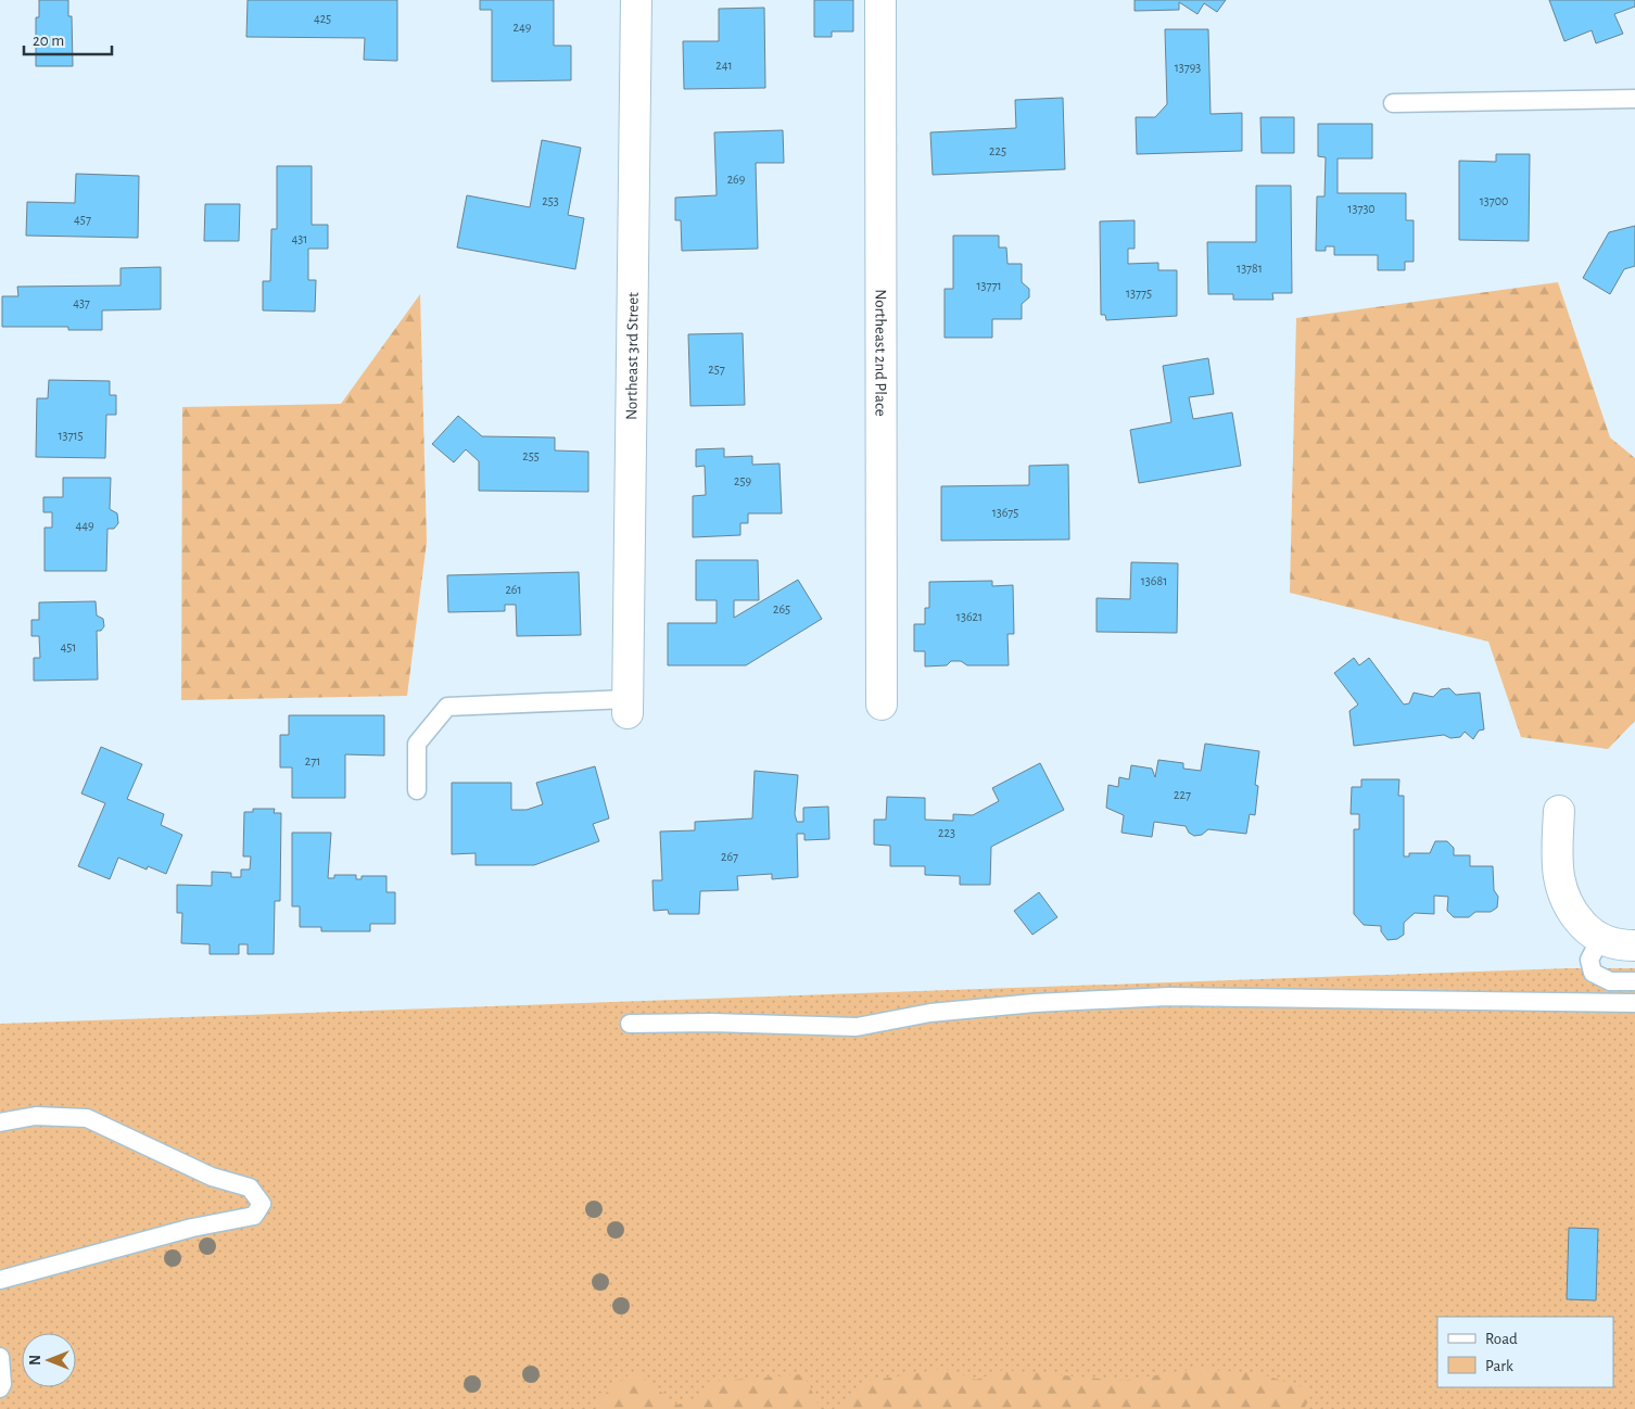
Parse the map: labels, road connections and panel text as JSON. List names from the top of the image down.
{
  "streets": {
    "street": ["Northeast 2nd Place", "Northeast 3rd Street"]
  },
  "house_numbers": [
    "425",
    "249",
    "241",
    "13793",
    "225",
    "269",
    "253",
    "13700",
    "13730",
    "457",
    "431",
    "13781",
    "13771",
    "13775",
    "437",
    "257",
    "13715",
    "255",
    "259",
    "13675",
    "449",
    "13681",
    "261",
    "265",
    "13621",
    "451",
    "271",
    "227",
    "223",
    "267"
  ],
  "legend": ["Road", "Park"],
  "scale_bar": "20 m",
  "north": "left"
}
